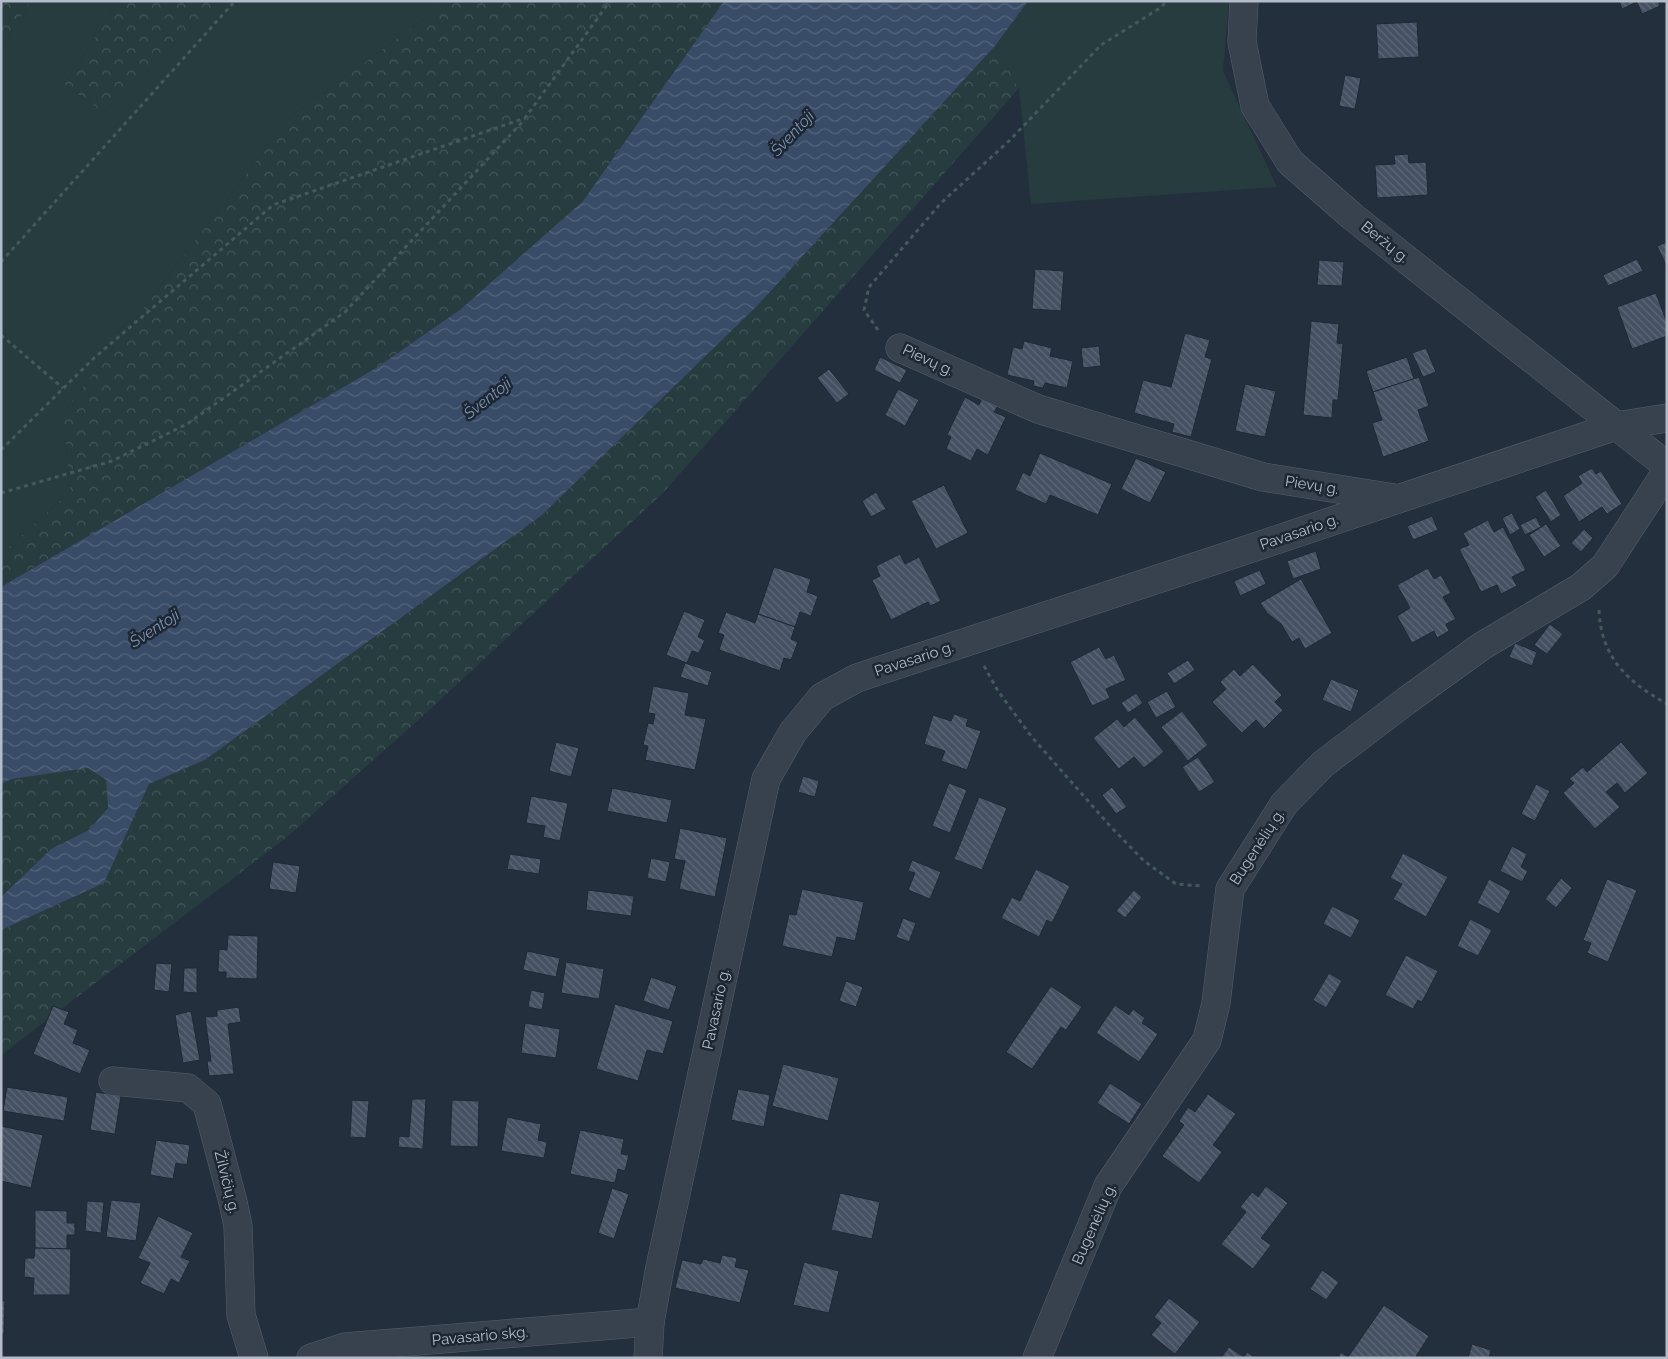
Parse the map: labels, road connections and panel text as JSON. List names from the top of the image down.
{
  "streets": {
    "street": [
      "Beržų g.",
      "Pievų g.",
      "Pavasario g.",
      "Bugenėlių g.",
      "Žilvičių g.",
      "Pavasario skg."
    ]
  },
  "crossings": [
    ["Beržų g.", "Pavasario g."],
    ["Pievų g.", "Pavasario g."],
    ["Pavasario g.", "Pavasario skg."]
  ],
  "water": ["Šventoji"]
}
